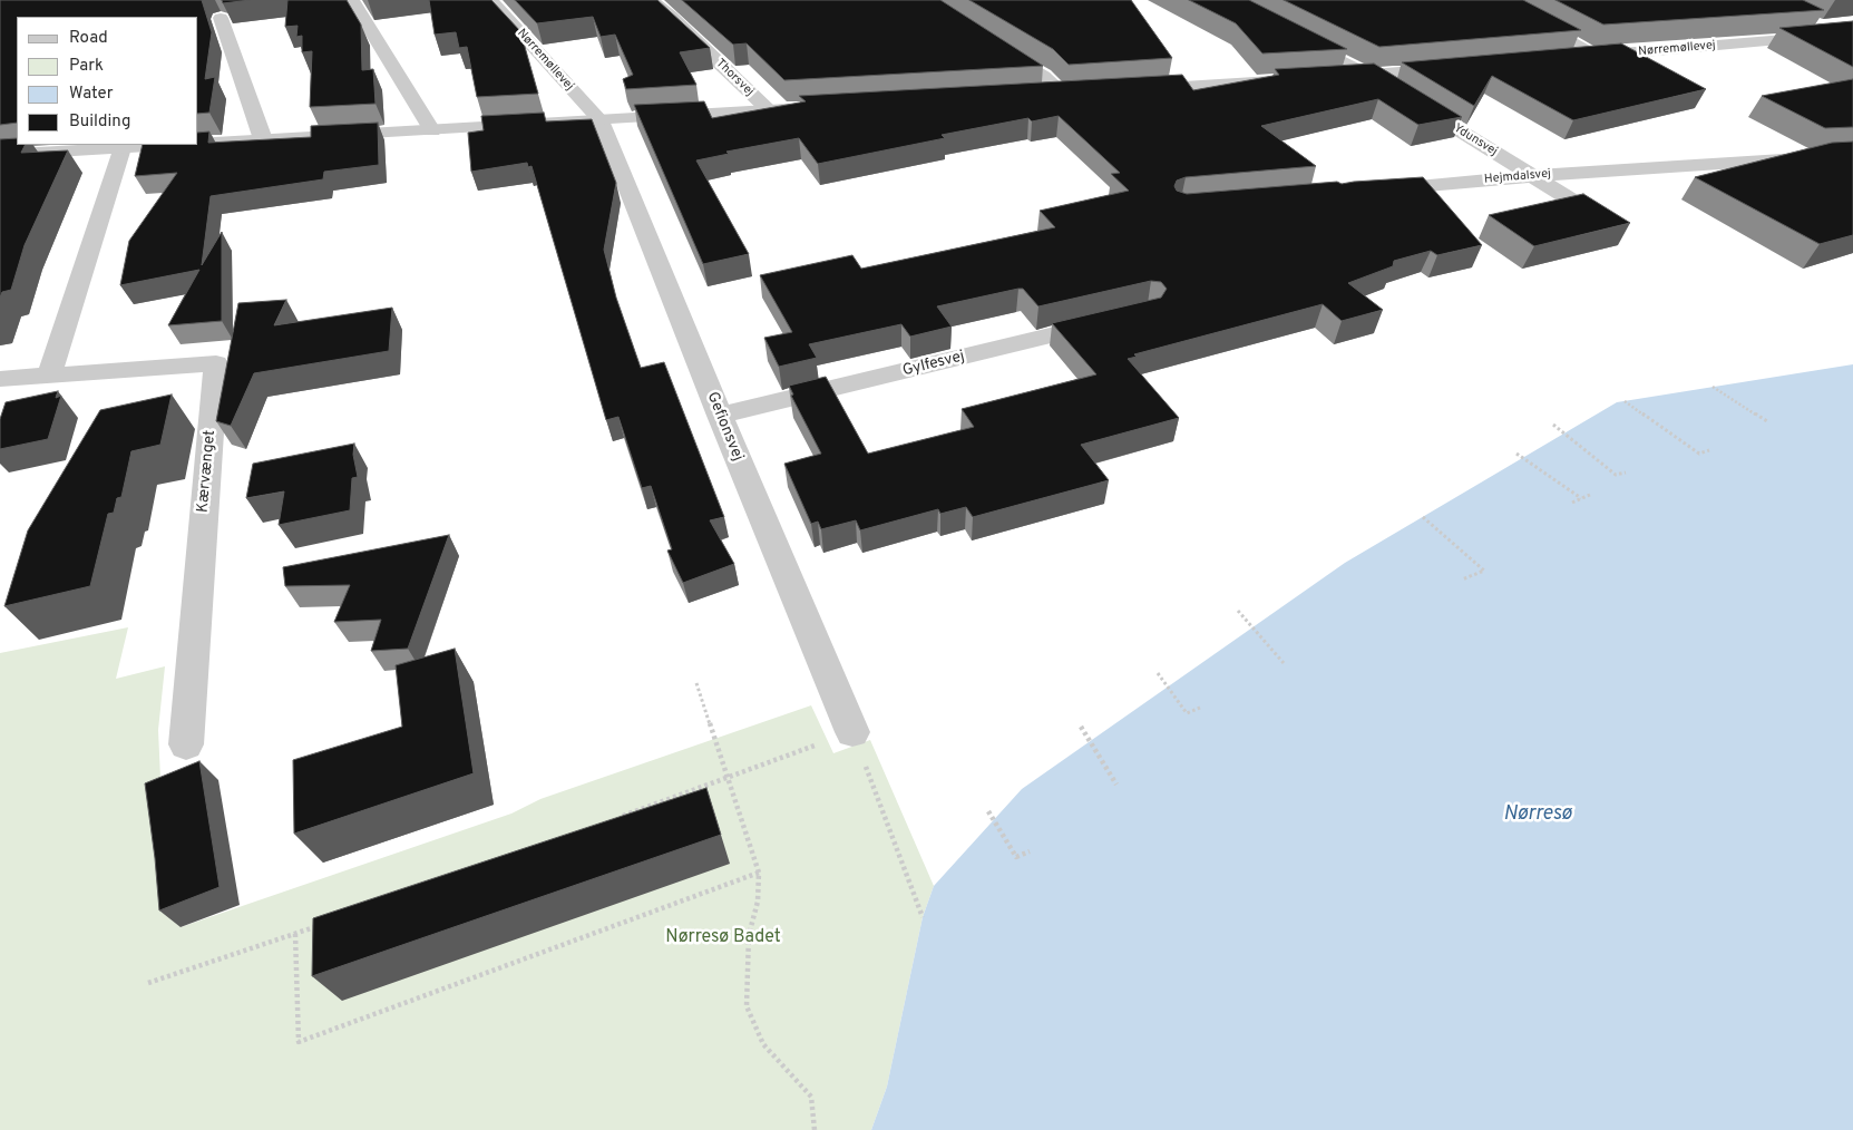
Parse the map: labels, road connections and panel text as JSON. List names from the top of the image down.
{
  "streets": {
    "street": [
      "Nørremøllevej",
      "Thorsvej",
      "Ydunsvej",
      "Hejmdalsvej",
      "Gylfesvej",
      "Gefionsvej",
      "Kærvænget"
    ]
  },
  "crossings": [
    ["Nørremøllevej", "Gefionsvej"],
    ["Ydunsvej", "Hejmdalsvej"],
    ["Gylfesvej", "Gefionsvej"]
  ],
  "water": ["Nørresø"],
  "parks": ["Nørresø Badet"],
  "legend": [
    "Road",
    "Park",
    "Water",
    "Building"
  ]
}
